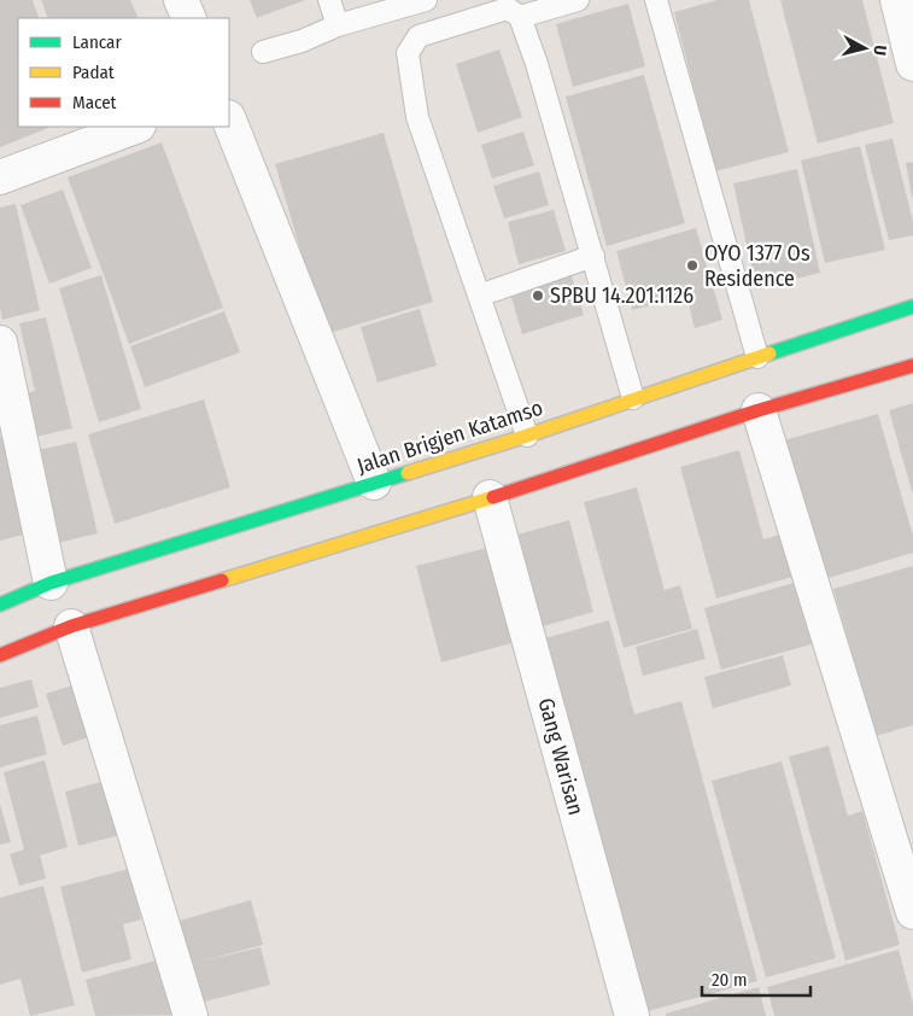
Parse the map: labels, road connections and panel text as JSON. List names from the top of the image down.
{
  "streets": {
    "main road": ["Jalan Brigjen Katamso"],
    "street": ["Gang Warisan"]
  },
  "places": ["OYO 1377 Os Residence", "SPBU 14.201.1126"],
  "legend": ["Lancar", "Padat", "Macet"],
  "scale_bar": "20 m",
  "north": "right"
}
